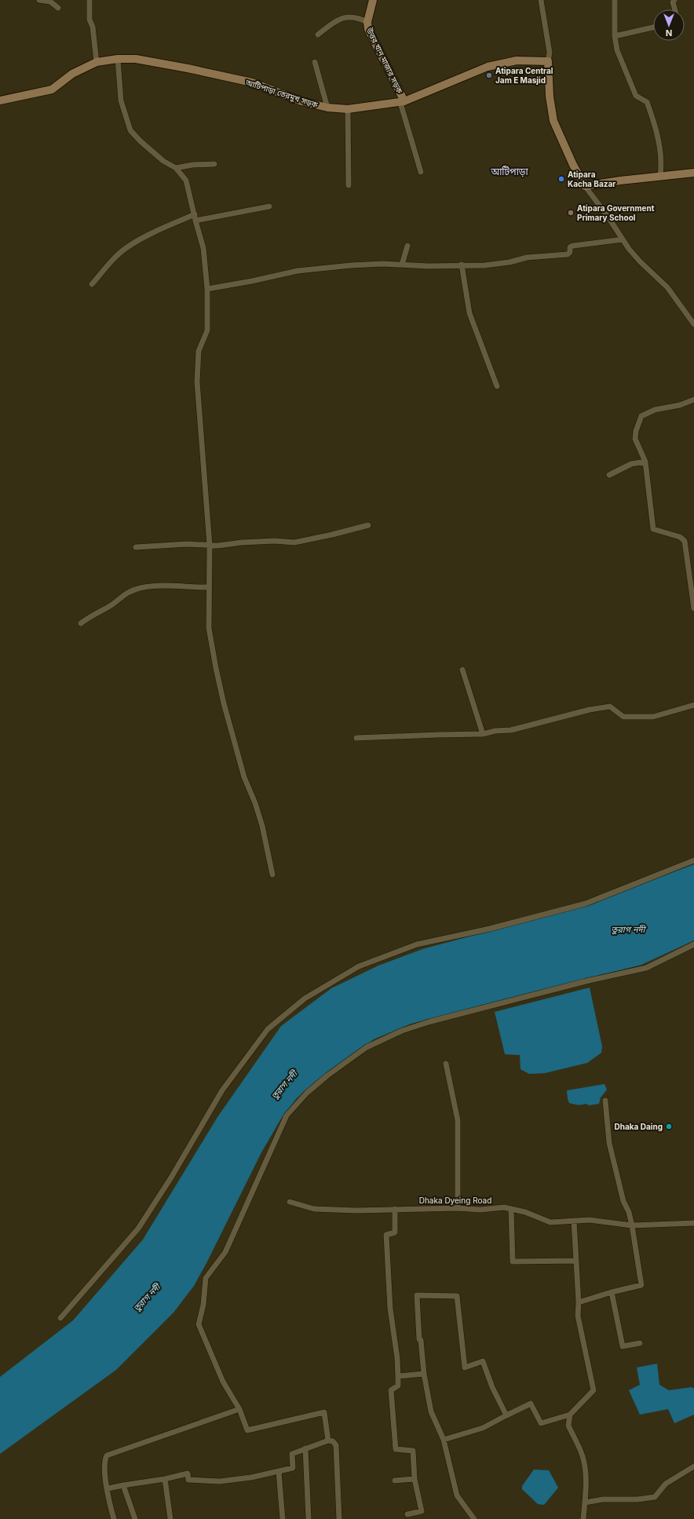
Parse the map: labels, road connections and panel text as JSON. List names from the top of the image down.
{
  "streets": {
    "main road": ["উত্তর খান মাজার সড়ক", "আটিপাড়া তেরমুখ সড়ক"],
    "street": ["Dhaka Dyeing Road"]
  },
  "crossings": [
    ["উত্তর খান মাজার সড়ক", "আটিপাড়া তেরমুখ সড়ক"]
  ],
  "districts": ["আটিপাড়া"],
  "water": ["তুরাগ নদী"],
  "places": [
    "Atipara Central Jam E Masjid",
    "Atipara Kacha Bazar",
    "Atipara Government Primary School",
    "Dhaka Daing"
  ],
  "north": "bottom"
}
